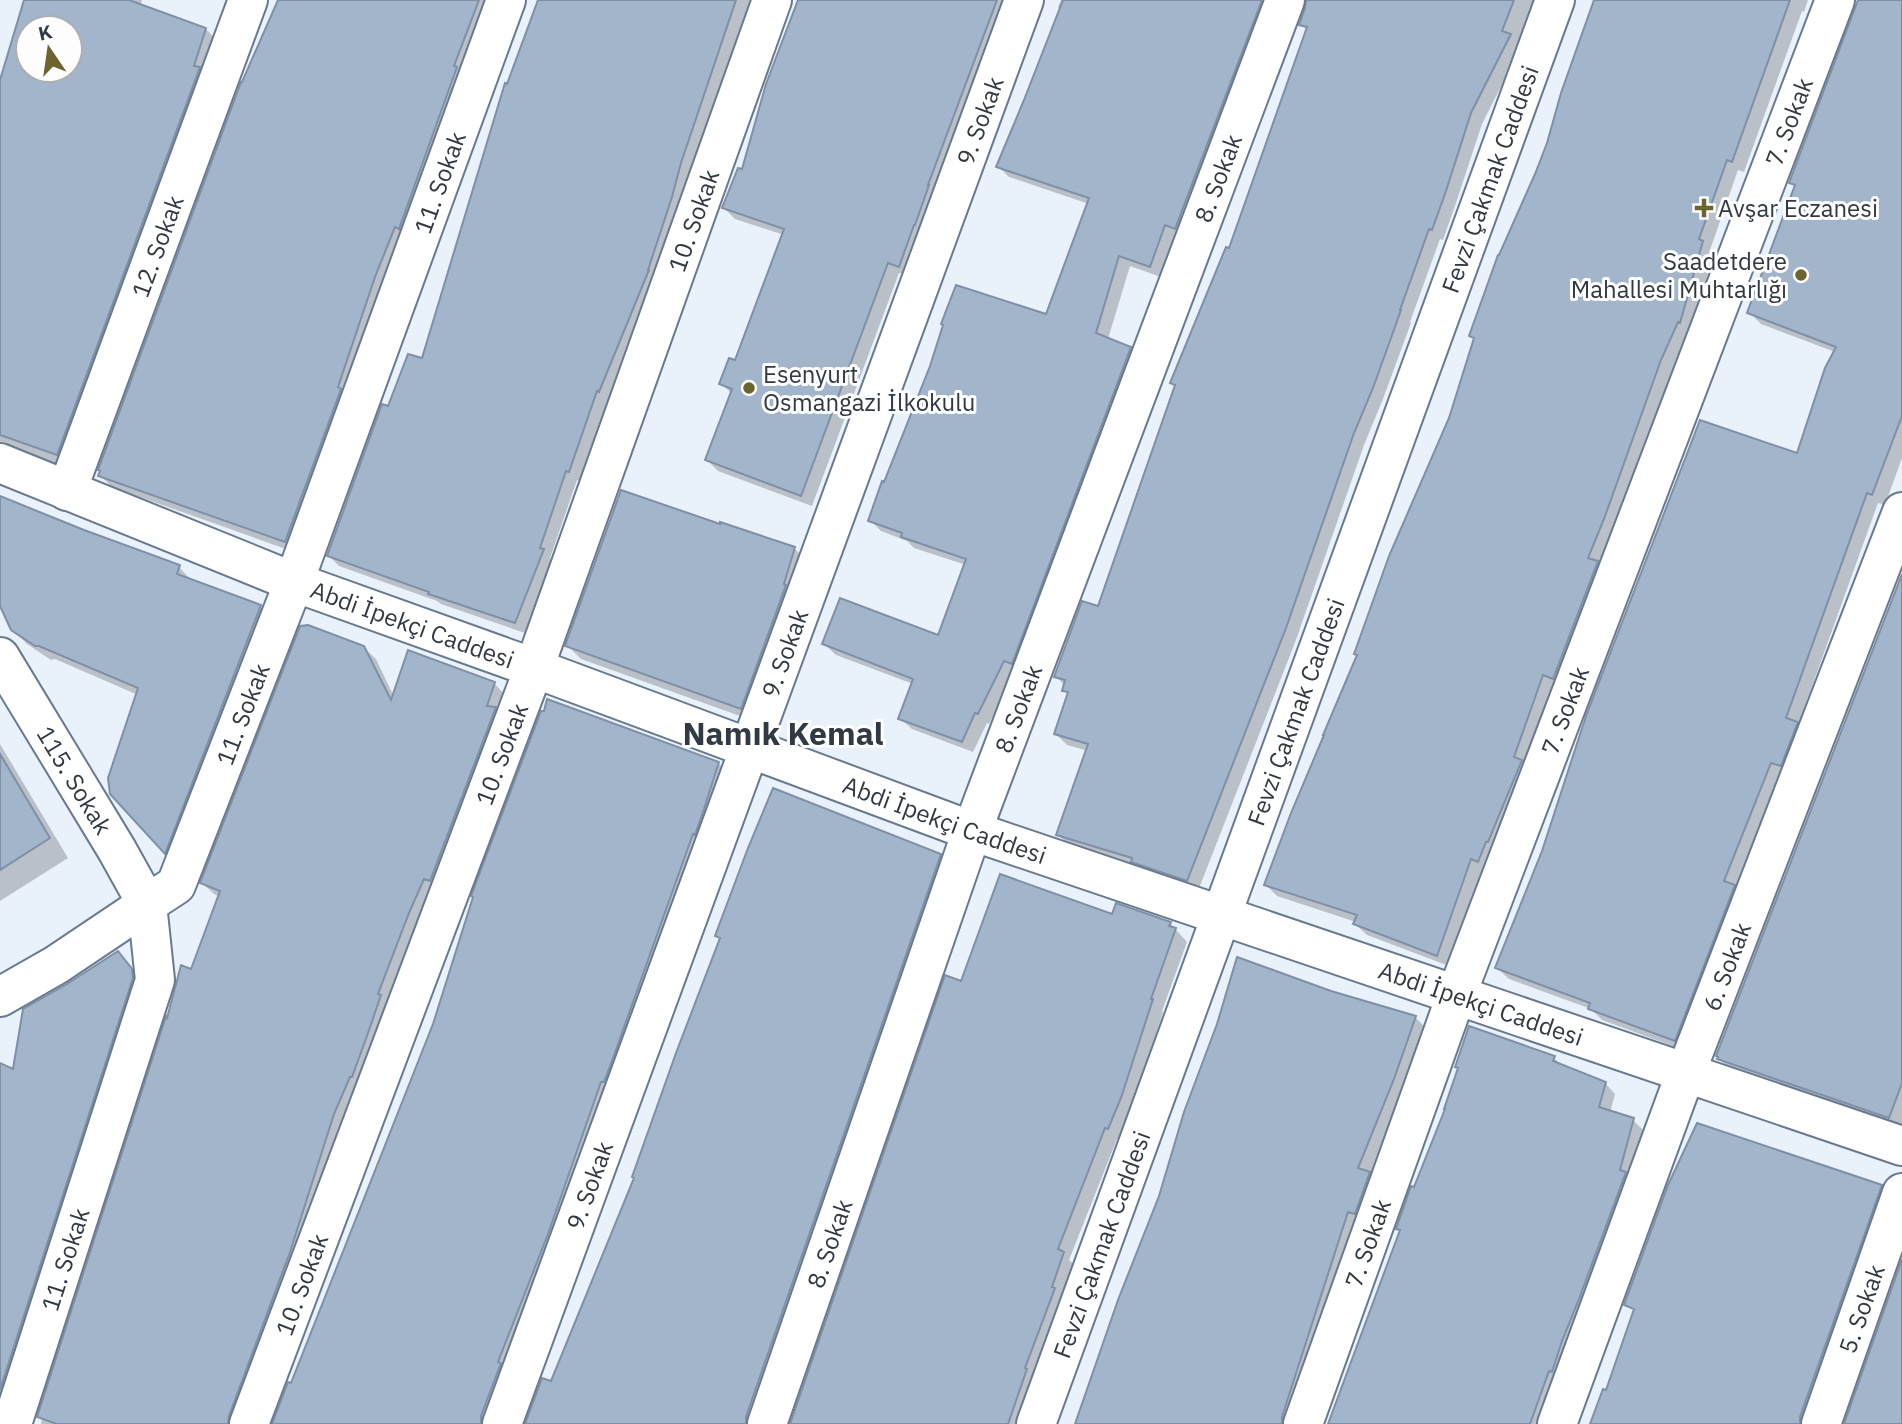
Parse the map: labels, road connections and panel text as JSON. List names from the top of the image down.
{
  "streets": {
    "street": [
      "9. Sokak",
      "7. Sokak",
      "8. Sokak",
      "Fevzi Çakmak Caddesi",
      "11. Sokak",
      "10. Sokak",
      "12. Sokak",
      "Abdi İpekçi Caddesi",
      "115. Sokak",
      "6. Sokak",
      "5. Sokak"
    ]
  },
  "crossings": [
    ["9. Sokak", "Abdi İpekçi Caddesi"],
    ["7. Sokak", "Abdi İpekçi Caddesi"],
    ["8. Sokak", "Abdi İpekçi Caddesi"],
    ["Fevzi Çakmak Caddesi", "Abdi İpekçi Caddesi"],
    ["11. Sokak", "Abdi İpekçi Caddesi"],
    ["11. Sokak", "115. Sokak"],
    ["10. Sokak", "Abdi İpekçi Caddesi"],
    ["12. Sokak", "Abdi İpekçi Caddesi"],
    ["Abdi İpekçi Caddesi", "6. Sokak"]
  ],
  "districts": ["Namık Kemal"],
  "places": {
    "health": ["Avşar Eczanesi"],
    "other": ["Saadetdere Mahallesi Muhtarlığı", "Esenyurt Osmangazi İlkokulu"]
  },
  "north": "top"
}
